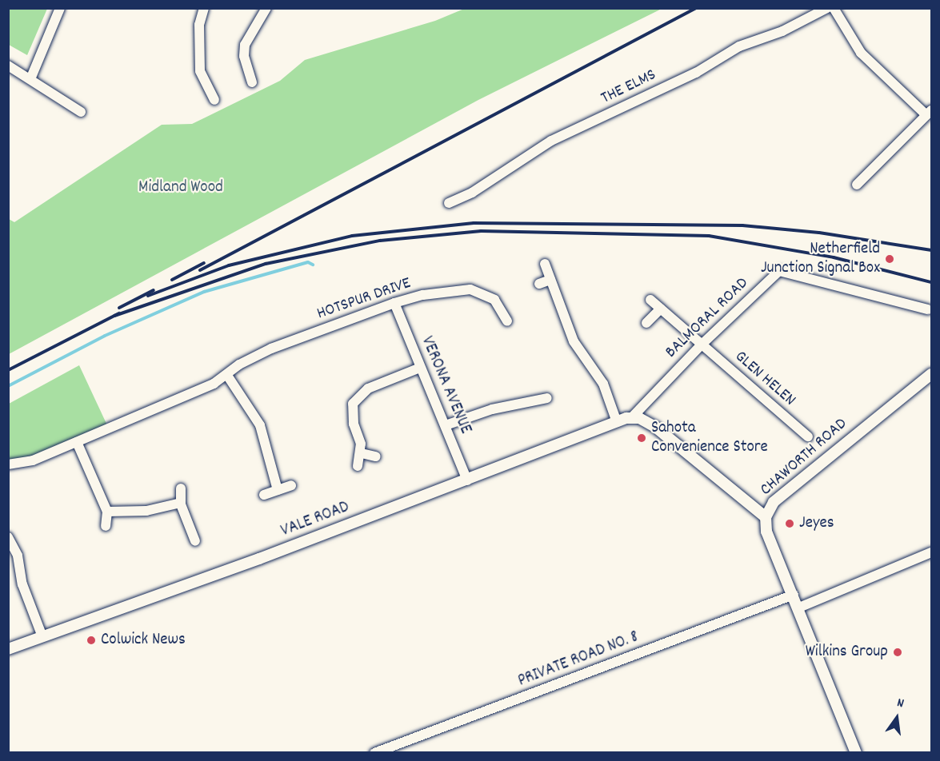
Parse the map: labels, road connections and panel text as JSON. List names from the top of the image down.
{
  "streets": {
    "street": [
      "THE ELMS",
      "HOTSPUR DRIVE",
      "BALMORAL ROAD",
      "GLEN HELEN",
      "VERONA AVENUE",
      "CHAWORTH ROAD",
      "VALE ROAD",
      "PRIVATE ROAD NO. 8"
    ]
  },
  "crossings": [
    ["HOTSPUR DRIVE", "VERONA AVENUE"],
    ["BALMORAL ROAD", "GLEN HELEN"],
    ["BALMORAL ROAD", "CHAWORTH ROAD"],
    ["BALMORAL ROAD", "VALE ROAD"],
    ["VERONA AVENUE", "VALE ROAD"],
    ["CHAWORTH ROAD", "VALE ROAD"]
  ],
  "parks": ["Midland Wood"],
  "places": [
    "Netherfield Junction Signal Box",
    "Sahota Convenience Store",
    "Jeyes",
    "Colwick News",
    "Wilkins Group"
  ],
  "north": "top"
}
